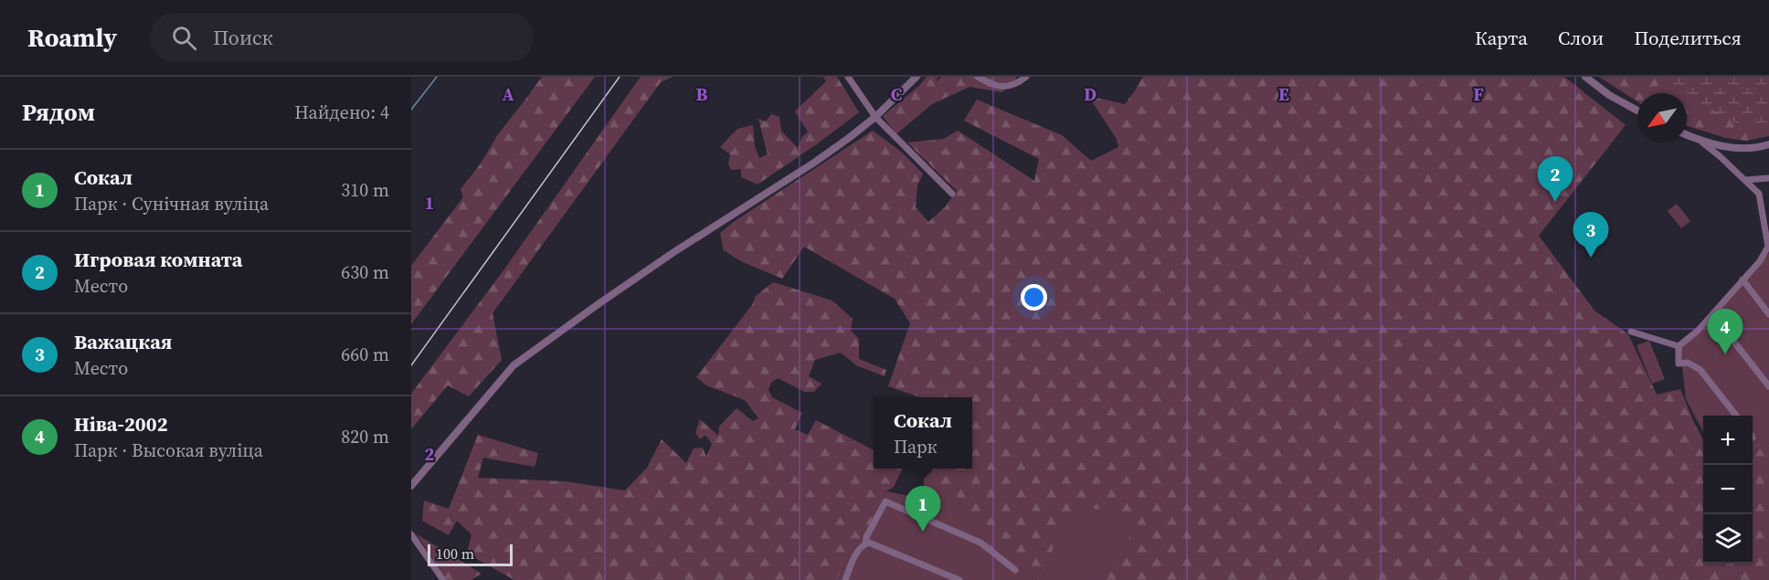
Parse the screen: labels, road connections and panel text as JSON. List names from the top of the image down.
{
  "scale_bar": "100 m",
  "north": "bottom left",
  "page": {
    "header": "Roamly",
    "search": "Поиск",
    "nav": ["Карта", "Слои", "Поделиться"],
    "heading": ["Рядом", "Найдено: 4"],
    "list": [
      {
        "mark": "1",
        "name": "Сокал",
        "note": "Парк · Сунічная вуліца",
        "value": "310 m"
      },
      {
        "mark": "2",
        "name": "Игровая комната",
        "note": "Место",
        "value": "630 m"
      },
      {
        "mark": "3",
        "name": "Важацкая",
        "note": "Место",
        "value": "660 m"
      },
      {
        "mark": "4",
        "name": "Ніва-2002",
        "note": "Парк · Высокая вуліца",
        "value": "820 m"
      }
    ],
    "pins": [
      "2",
      "3",
      "4",
      "1"
    ],
    "popup": ["Сокал", "Парк"],
    "map_buttons": ["+", "−"],
    "scale": "100 m"
  },
  "grid": {
    "columns": [
      "A",
      "B",
      "C",
      "D",
      "E",
      "F"
    ],
    "rows": ["1", "2"]
  }
}
